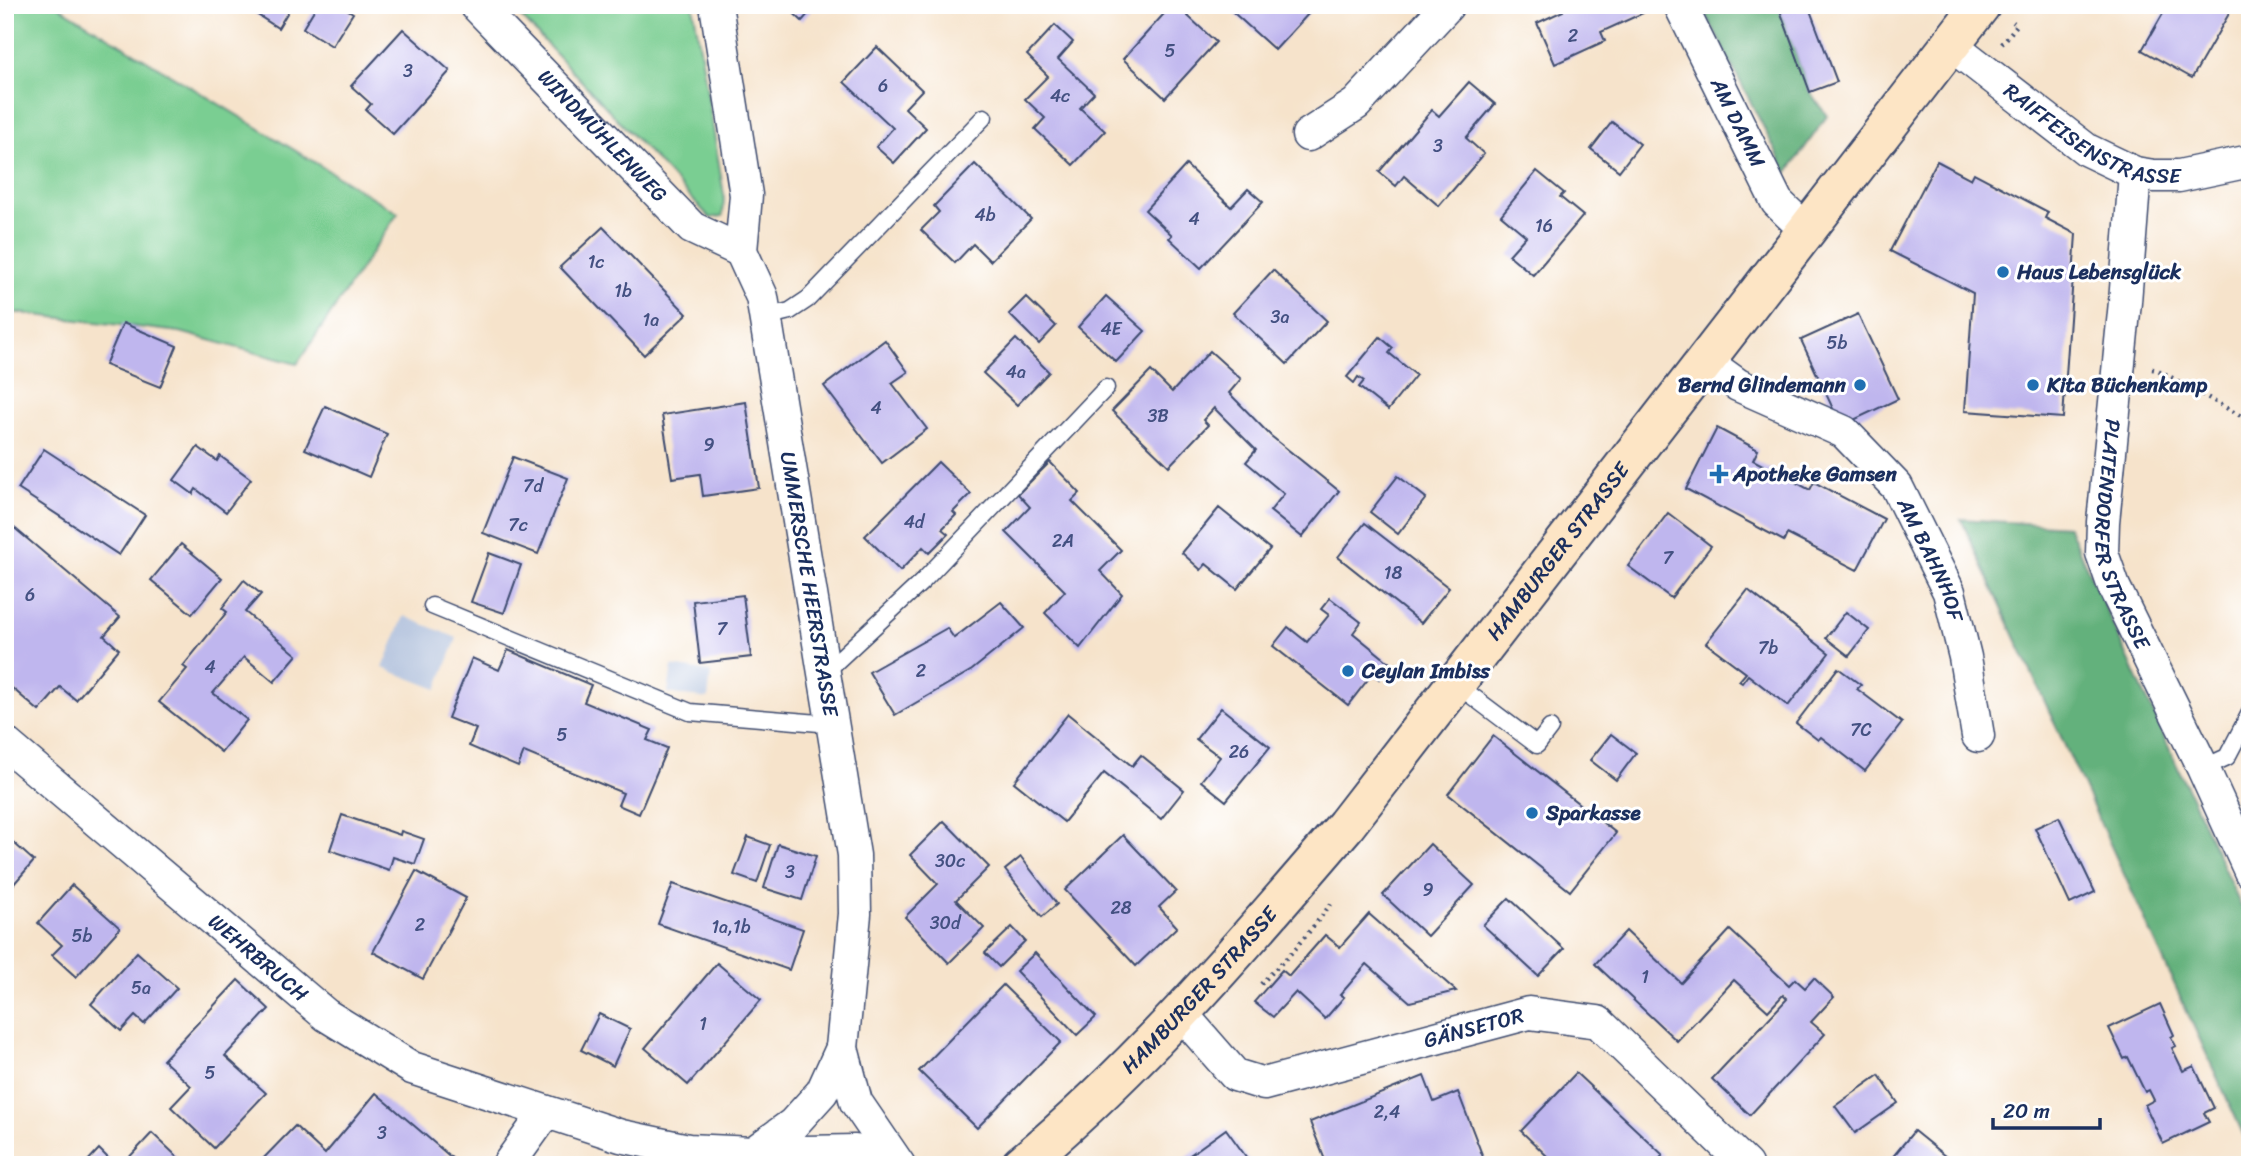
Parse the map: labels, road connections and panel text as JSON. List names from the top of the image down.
{
  "streets": {
    "street": [
      "AM DAMM",
      "RAIFFEISENSTRASSE",
      "WINDMÜHLENWEG",
      "PLATENDORFER STRASSE",
      "HAMBURGER STRASSE",
      "AM BAHNHOF",
      "UMMERSCHE HEERSTRASSE",
      "WEHRBRUCH",
      "GÄNSETOR"
    ]
  },
  "crossings": [
    ["AM DAMM", "HAMBURGER STRASSE"],
    ["RAIFFEISENSTRASSE", "PLATENDORFER STRASSE"],
    ["RAIFFEISENSTRASSE", "HAMBURGER STRASSE"],
    ["WINDMÜHLENWEG", "UMMERSCHE HEERSTRASSE"],
    ["HAMBURGER STRASSE", "AM BAHNHOF"],
    ["HAMBURGER STRASSE", "GÄNSETOR"],
    ["UMMERSCHE HEERSTRASSE", "WEHRBRUCH"]
  ],
  "places": {
    "other": [
      "Haus Lebensglück",
      "Bernd Glindemann",
      "Kita Büchenkamp",
      "Ceylan Imbiss",
      "Sparkasse"
    ],
    "health": ["Apotheke Gamsen"]
  },
  "house_numbers": [
    "2",
    "5",
    "3",
    "6",
    "4c",
    "3",
    "4b",
    "4",
    "16",
    "1c",
    "1b",
    "3a",
    "1a",
    "4E",
    "5b",
    "4a",
    "4",
    "3B",
    "9",
    "7d",
    "4d",
    "7c",
    "2A",
    "7",
    "18",
    "6",
    "7",
    "7b",
    "4",
    "2",
    "7C",
    "5",
    "26",
    "30c",
    "3",
    "9",
    "28",
    "30d",
    "2",
    "1a,1b",
    "5b",
    "1",
    "5a",
    "1",
    "5",
    "2,4",
    "3"
  ],
  "scale_bar": "20 m"
}
